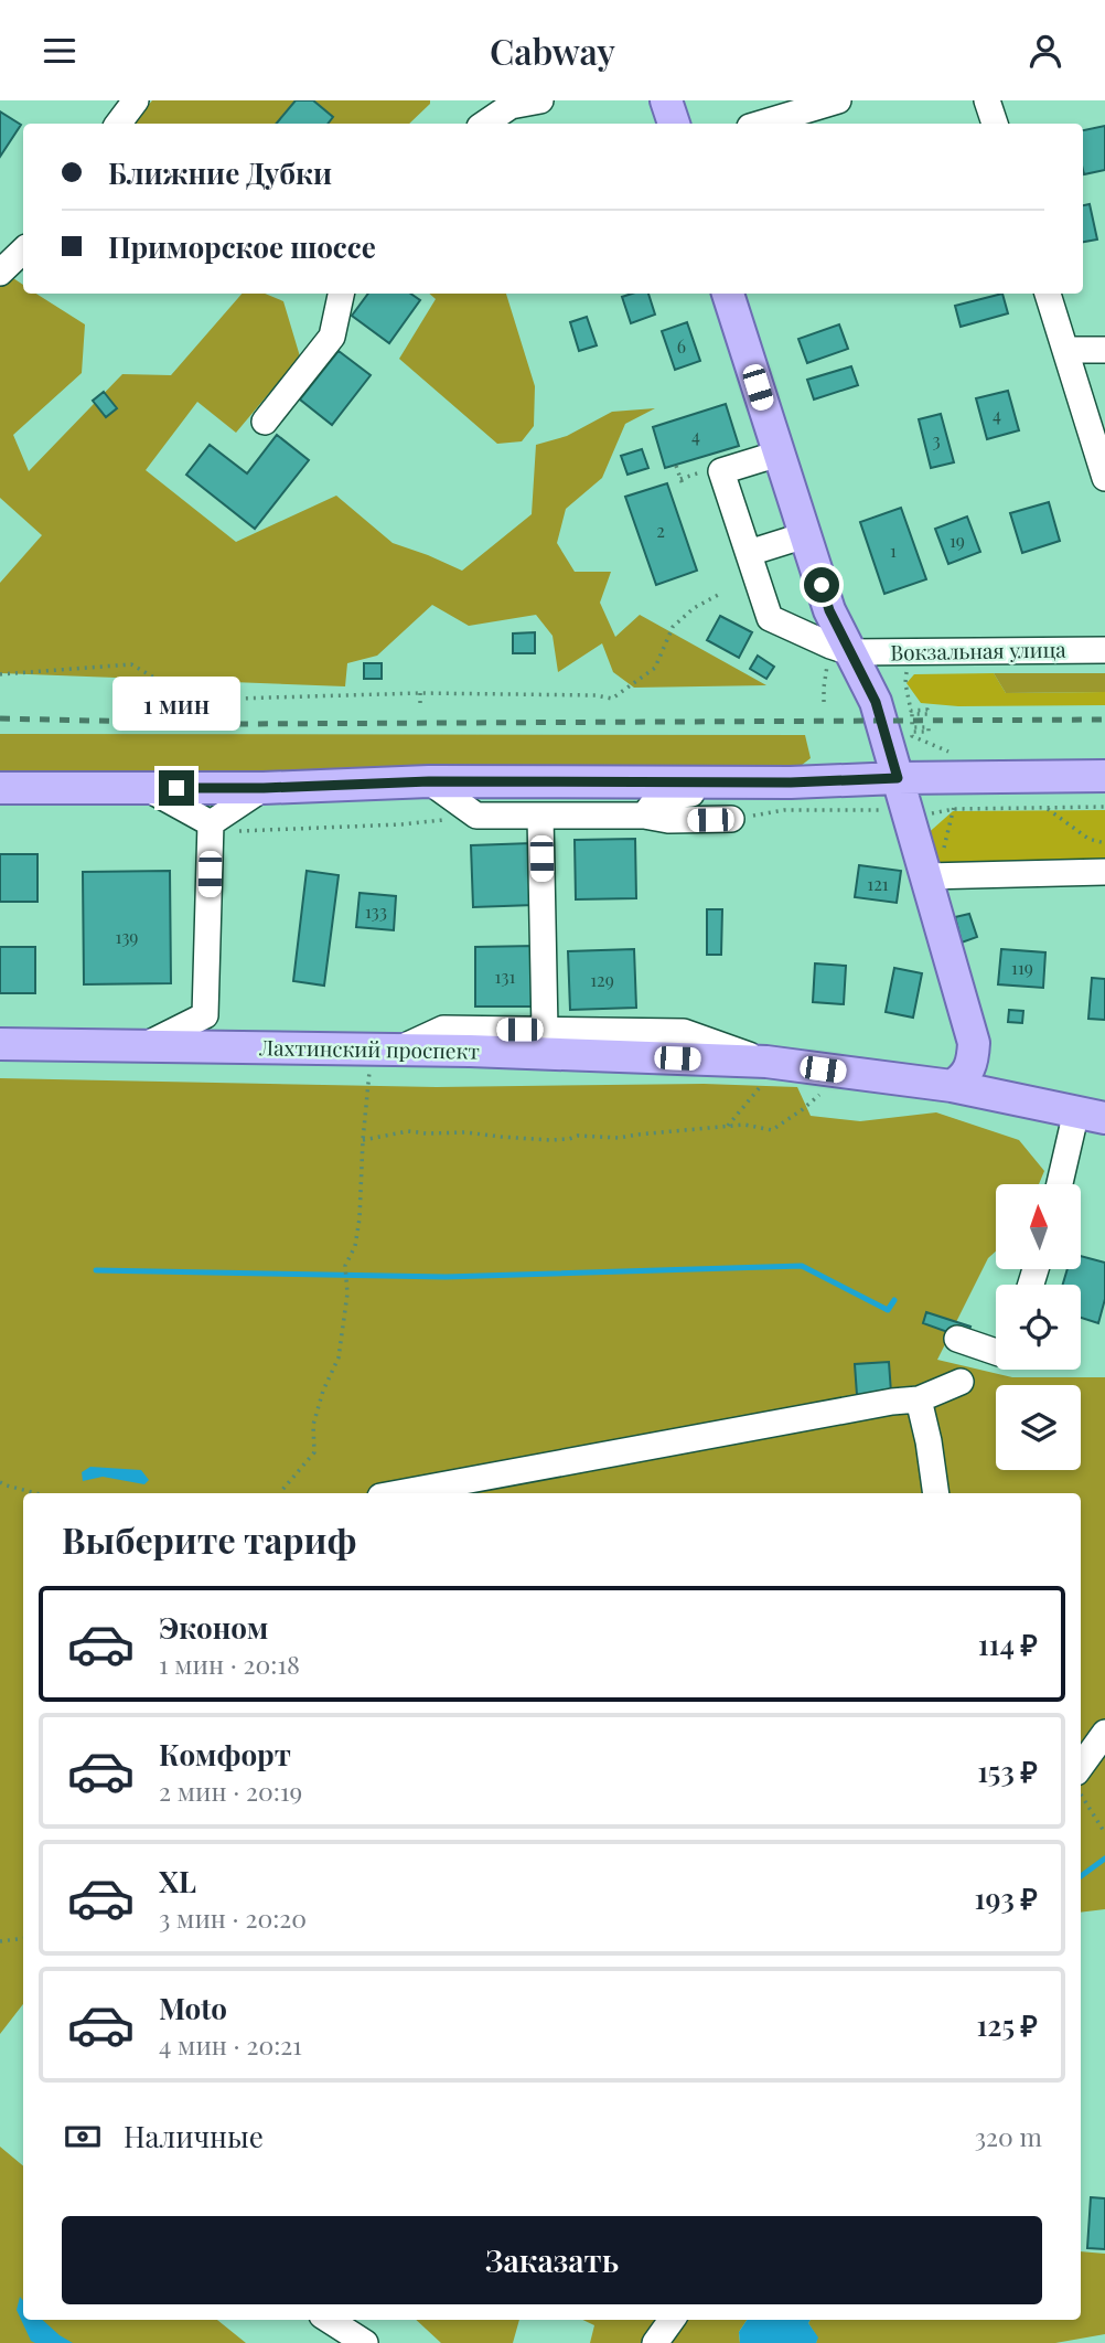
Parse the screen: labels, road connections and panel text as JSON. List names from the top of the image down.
{
  "streets": {
    "main road": ["Лахтинский проспект"],
    "street": ["Вокзальная улица"]
  },
  "house_numbers": [
    "6",
    "4",
    "4",
    "3",
    "2",
    "19",
    "1",
    "121",
    "133",
    "139",
    "119",
    "131",
    "129"
  ],
  "north": "top",
  "page": {
    "header": "Cabway",
    "banner": ["Ближние Дубки", "Приморское шоссе"],
    "bubble": "1 мин",
    "heading": "Выберите тариф",
    "list": [
      {
        "name": "Эконом",
        "note": "1 мин · 20:18",
        "value": "114 ₽"
      },
      {
        "name": "Комфорт",
        "note": "2 мин · 20:19",
        "value": "153 ₽"
      },
      {
        "name": "XL",
        "note": "3 мин · 20:20",
        "value": "193 ₽"
      },
      {
        "name": "Moto",
        "note": "4 мин · 20:21",
        "value": "125 ₽"
      }
    ],
    "pay": ["Наличные", "320 m"],
    "buttons": "Заказать"
  }
}
